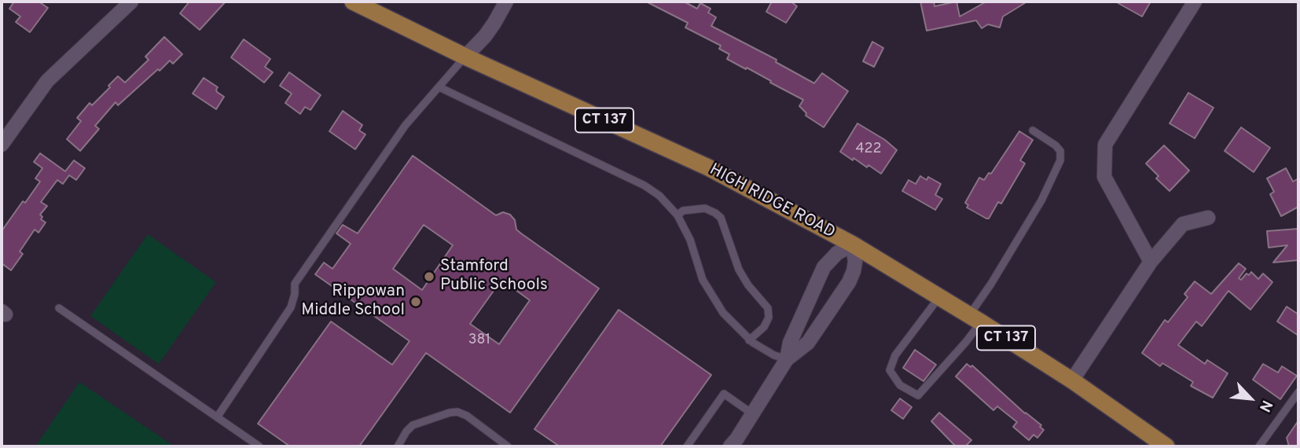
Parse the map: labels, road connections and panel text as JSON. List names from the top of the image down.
{
  "streets": {
    "main road": ["CT 137", "HIGH RIDGE ROAD"]
  },
  "places": ["Stamford Public Schools", "Rippowan Middle School"],
  "house_numbers": ["422", "381"],
  "north": "bottom right"
}
